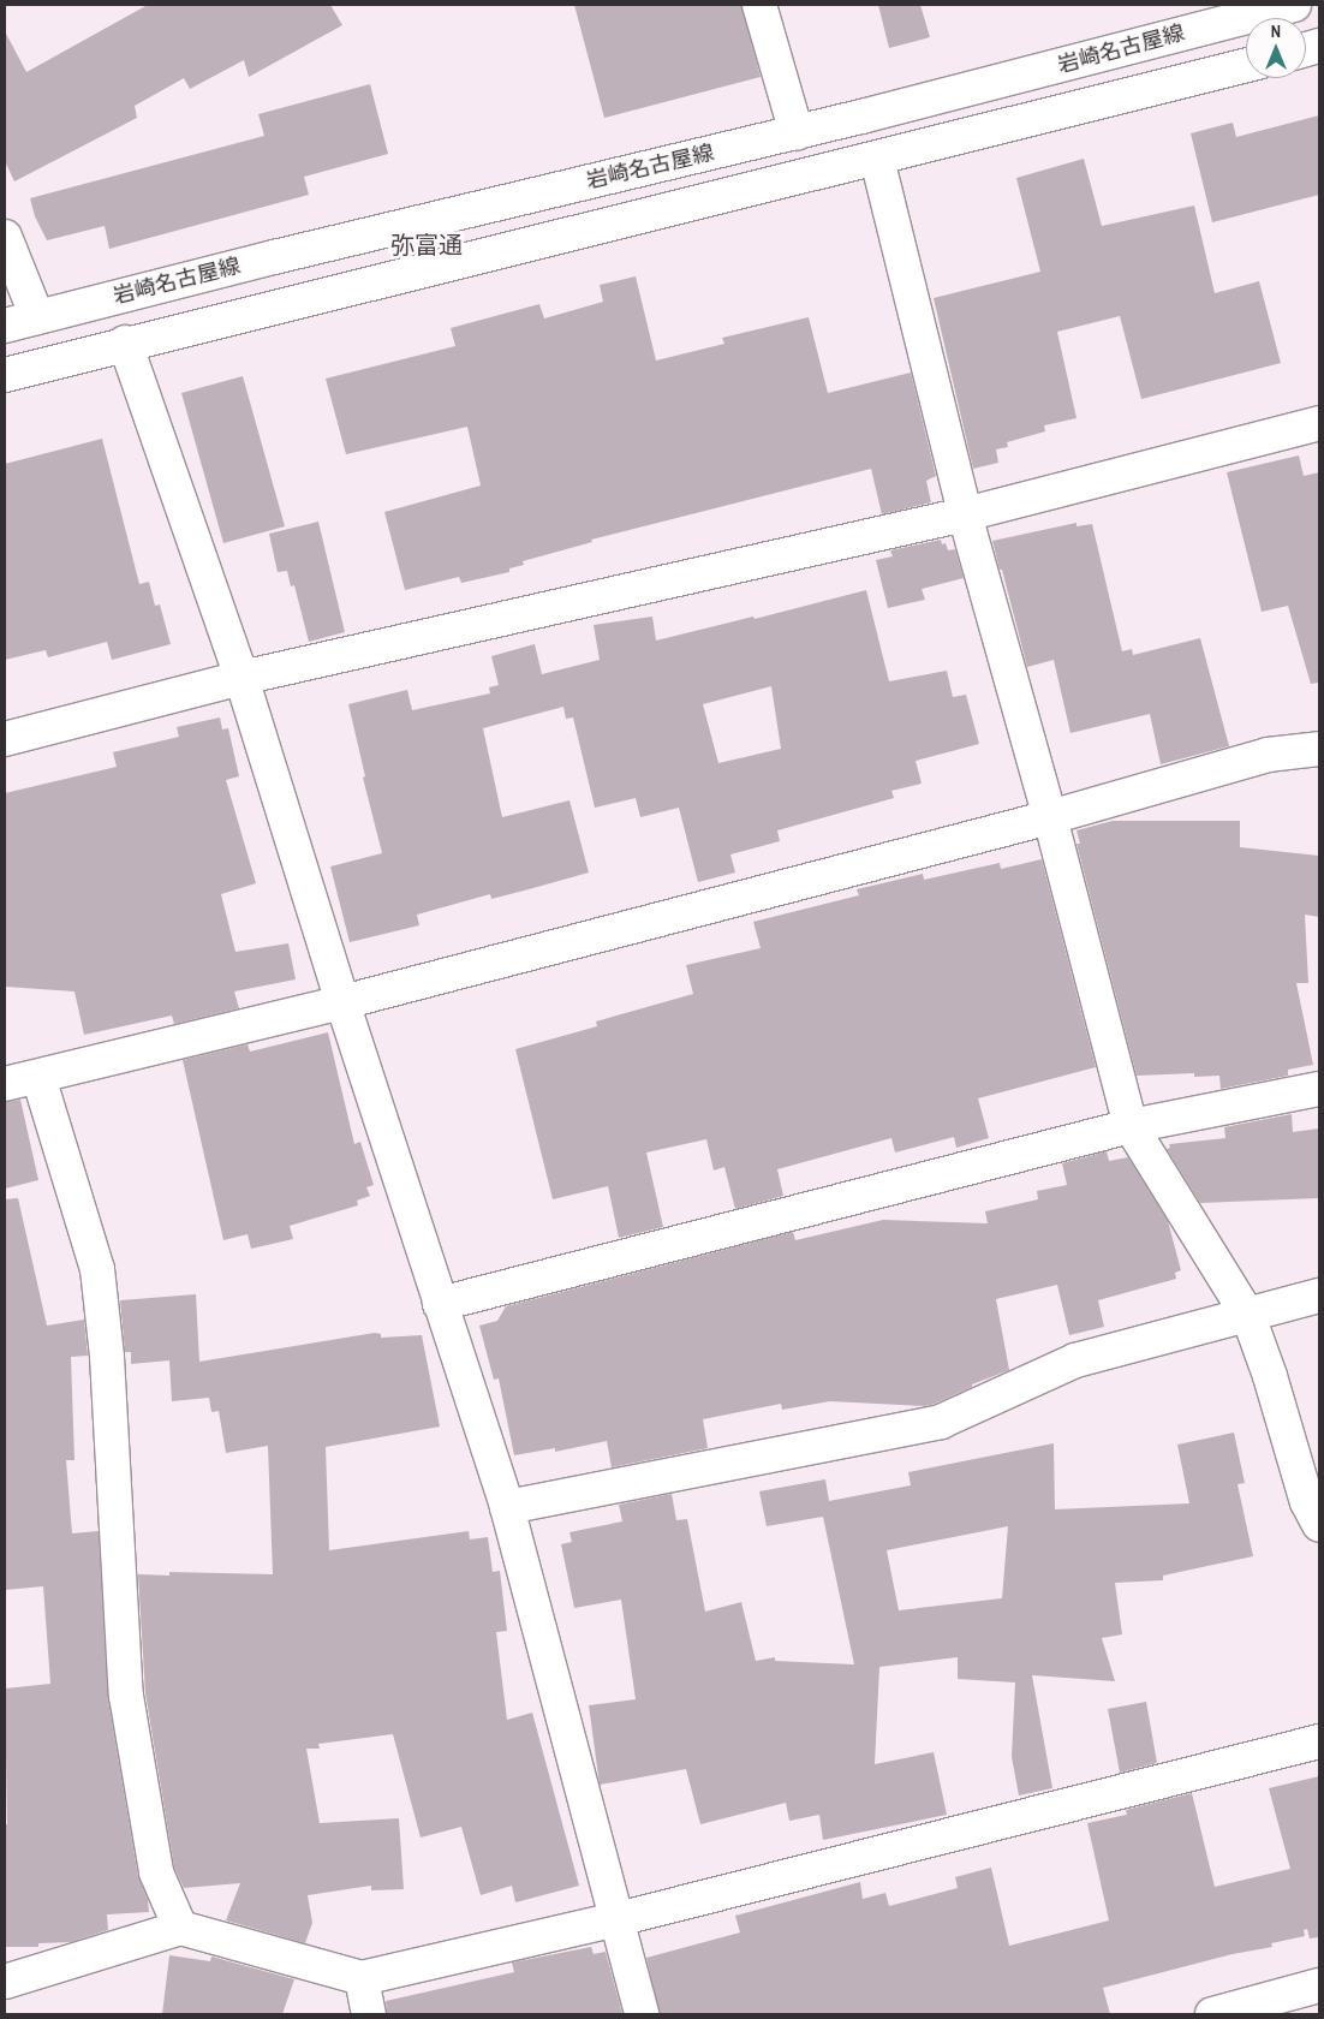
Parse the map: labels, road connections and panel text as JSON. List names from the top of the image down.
{
  "streets": {
    "street": ["岩崎名古屋線"]
  },
  "districts": ["弥富通"],
  "north": "top"
}
